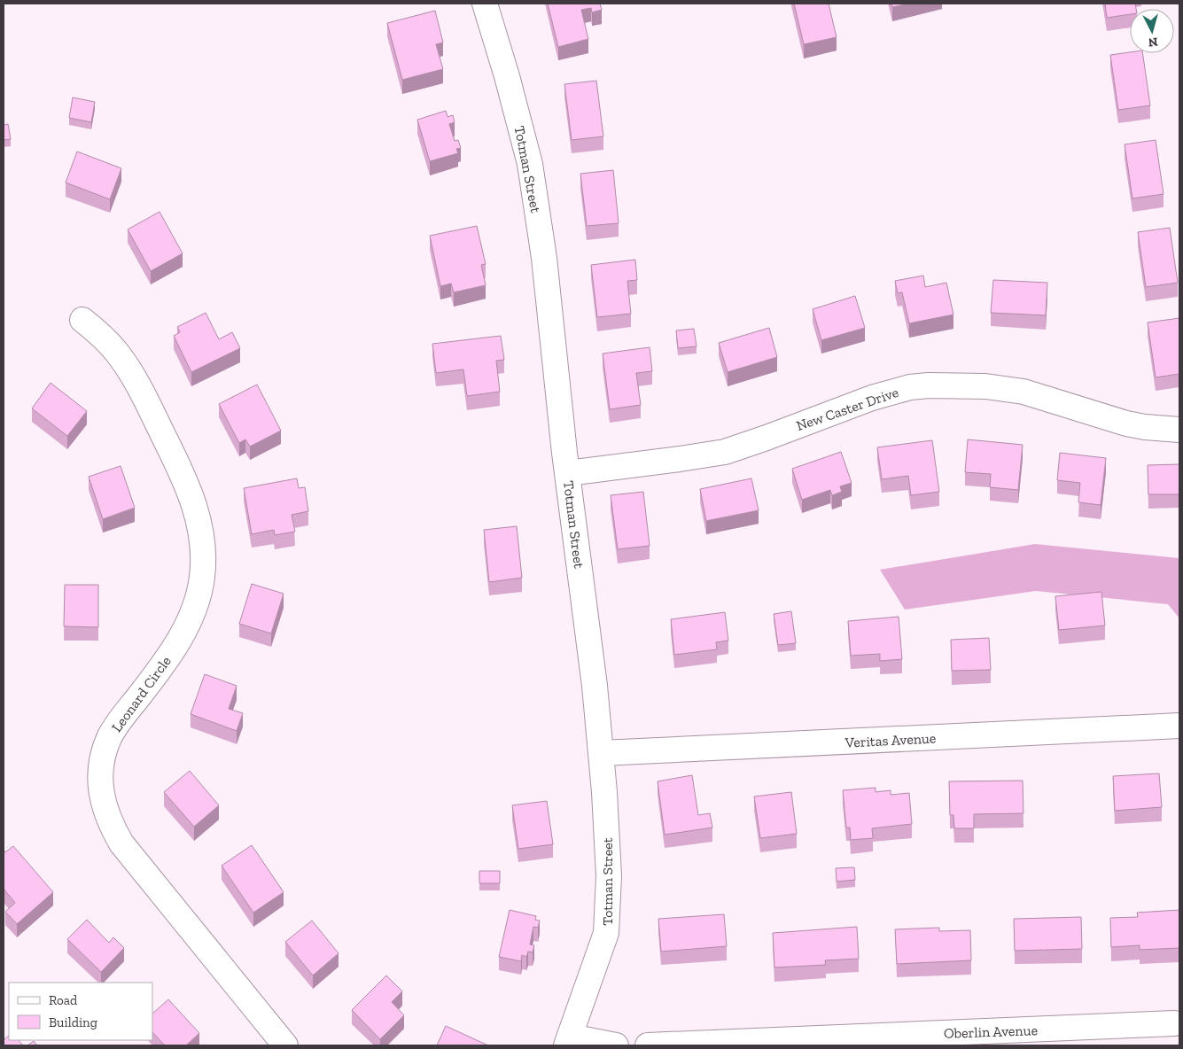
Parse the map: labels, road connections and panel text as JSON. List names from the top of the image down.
{
  "streets": {
    "street": [
      "Totman Street",
      "New Caster Drive",
      "Leonard Circle",
      "Veritas Avenue",
      "Oberlin Avenue"
    ]
  },
  "crossings": [
    ["Totman Street", "New Caster Drive"],
    ["Totman Street", "Veritas Avenue"]
  ],
  "legend": ["Road", "Building"],
  "north": "bottom"
}
